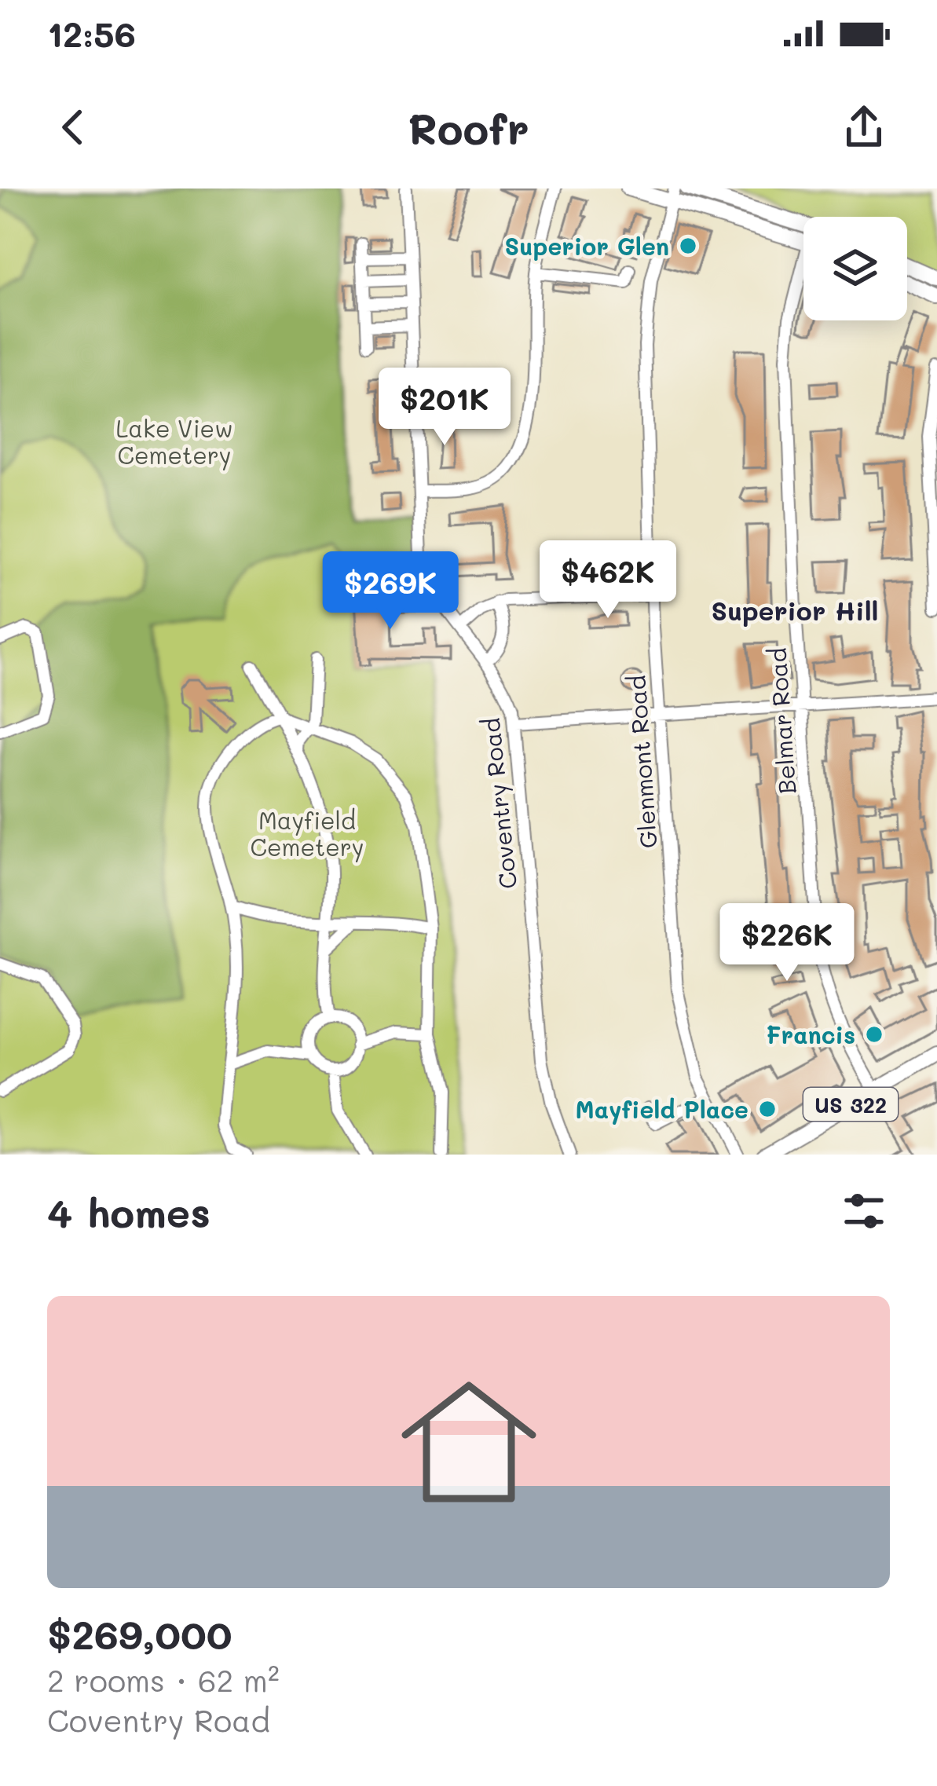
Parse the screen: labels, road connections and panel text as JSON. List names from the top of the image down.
{
  "streets": {
    "main road": ["US 322"],
    "street": ["Belmar Road", "Glenmont Road", "Coventry Road"]
  },
  "crossings": [
    ["Belmar Road", "US 322"]
  ],
  "districts": ["Superior Hill"],
  "parks": ["Lake View Cemetery", "Mayfield Cemetery"],
  "places": ["Superior Glen", "Francis", "Mayfield Place"],
  "page": {
    "status": "12:56",
    "header": "Roofr",
    "price": [
      "$201K",
      "$462K",
      "$269K",
      "$226K"
    ],
    "heading": "4 homes",
    "list": [
      {
        "name": "$269,000",
        "note": "2 rooms · 62 m² · Coventry Road"
      }
    ]
  }
}
